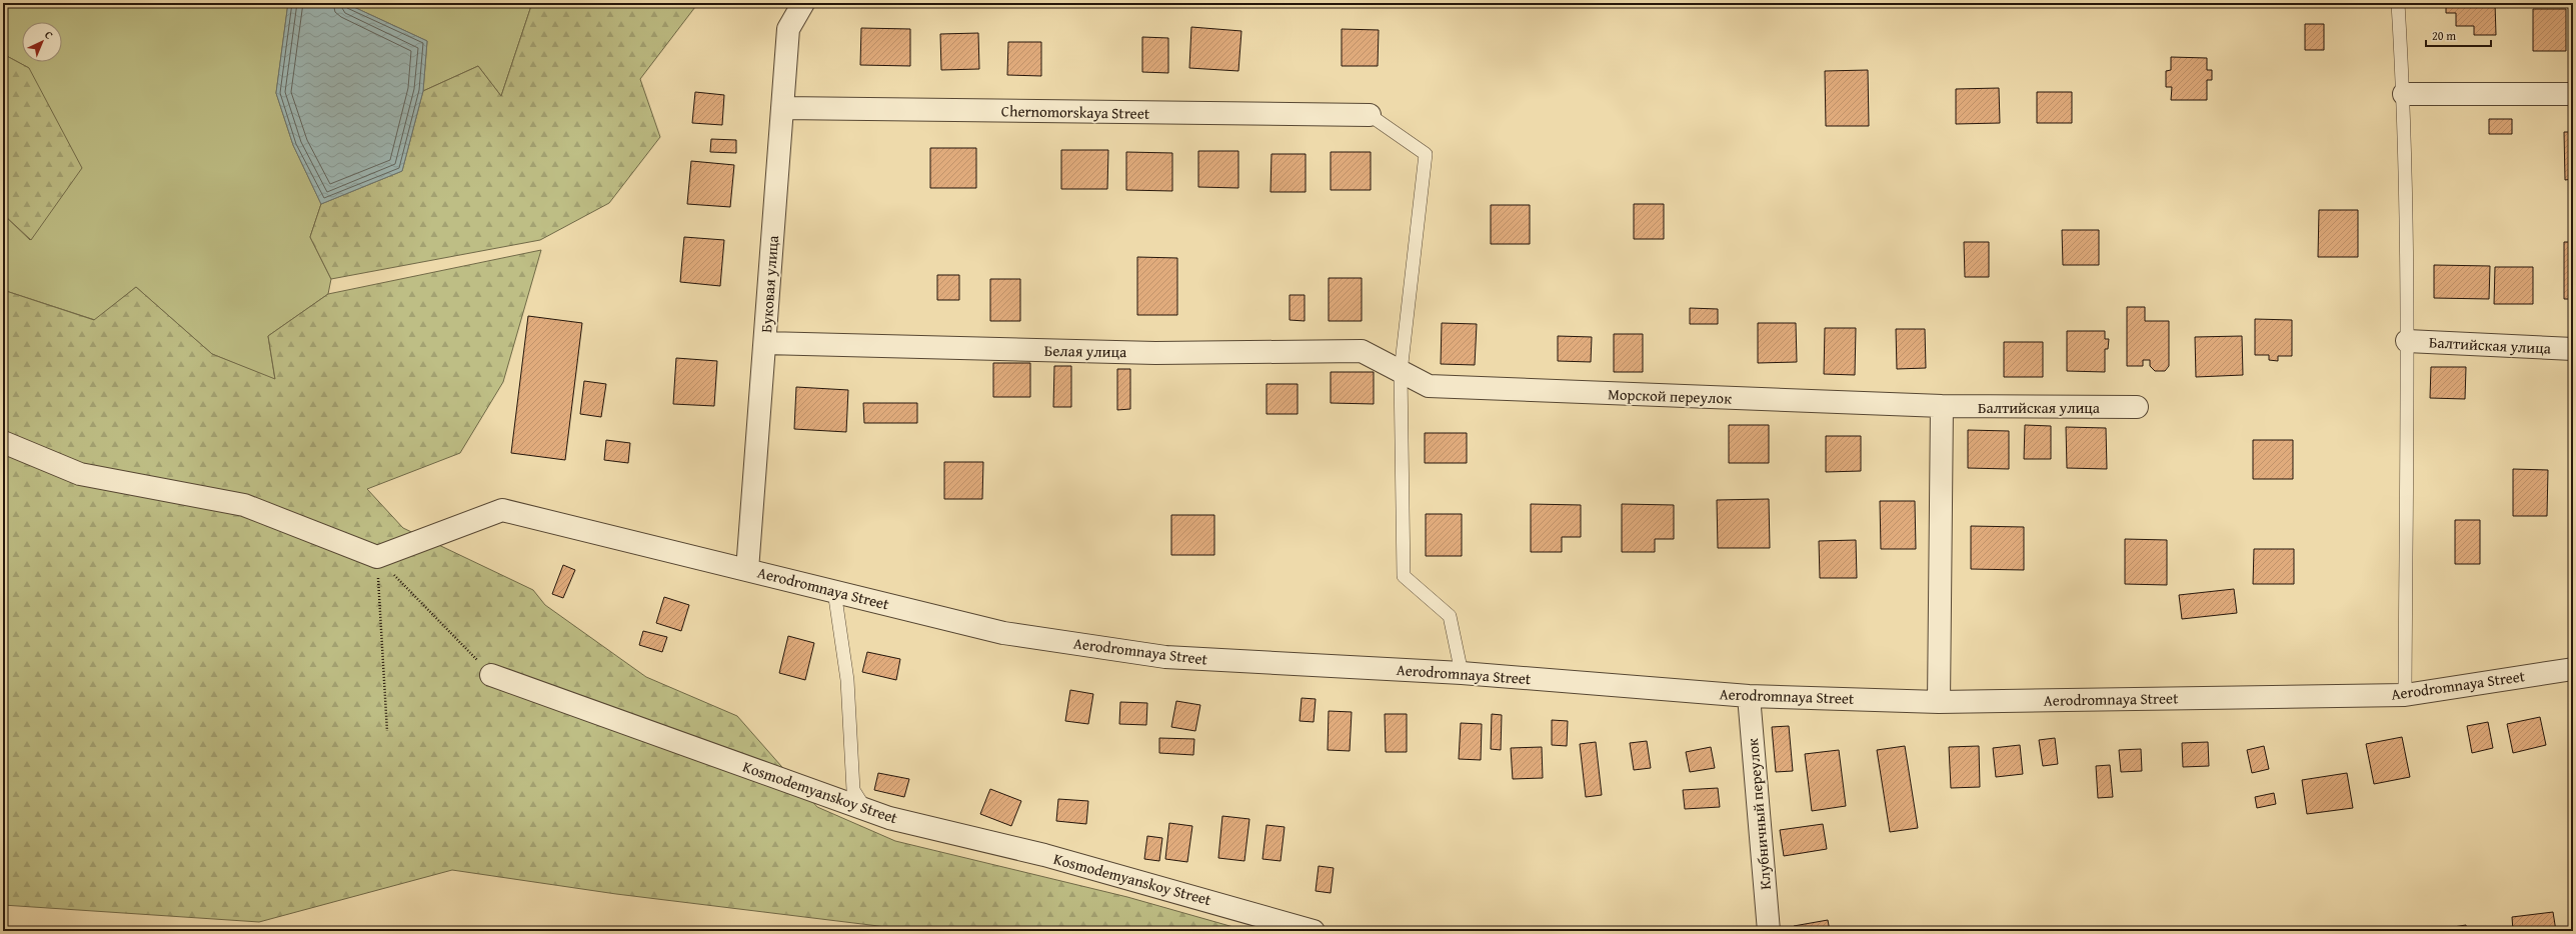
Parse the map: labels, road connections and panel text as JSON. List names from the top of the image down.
{
  "streets": {
    "street": [
      "Chernomorskaya Street",
      "Буковая улица",
      "Балтийская улица",
      "Белая улица",
      "Морской переулок",
      "Aerodromnaya Street",
      "Kosmodemyanskoy Street",
      "Клубничный переулок"
    ]
  },
  "crossings": [
    ["Chernomorskaya Street", "Буковая улица"],
    ["Буковая улица", "Белая улица"],
    ["Буковая улица", "Aerodromnaya Street"],
    ["Балтийская улица", "Морской переулок"],
    ["Белая улица", "Морской переулок"],
    ["Aerodromnaya Street", "Клубничный переулок"]
  ],
  "scale_bar": "20 m",
  "north": "top right"
}
